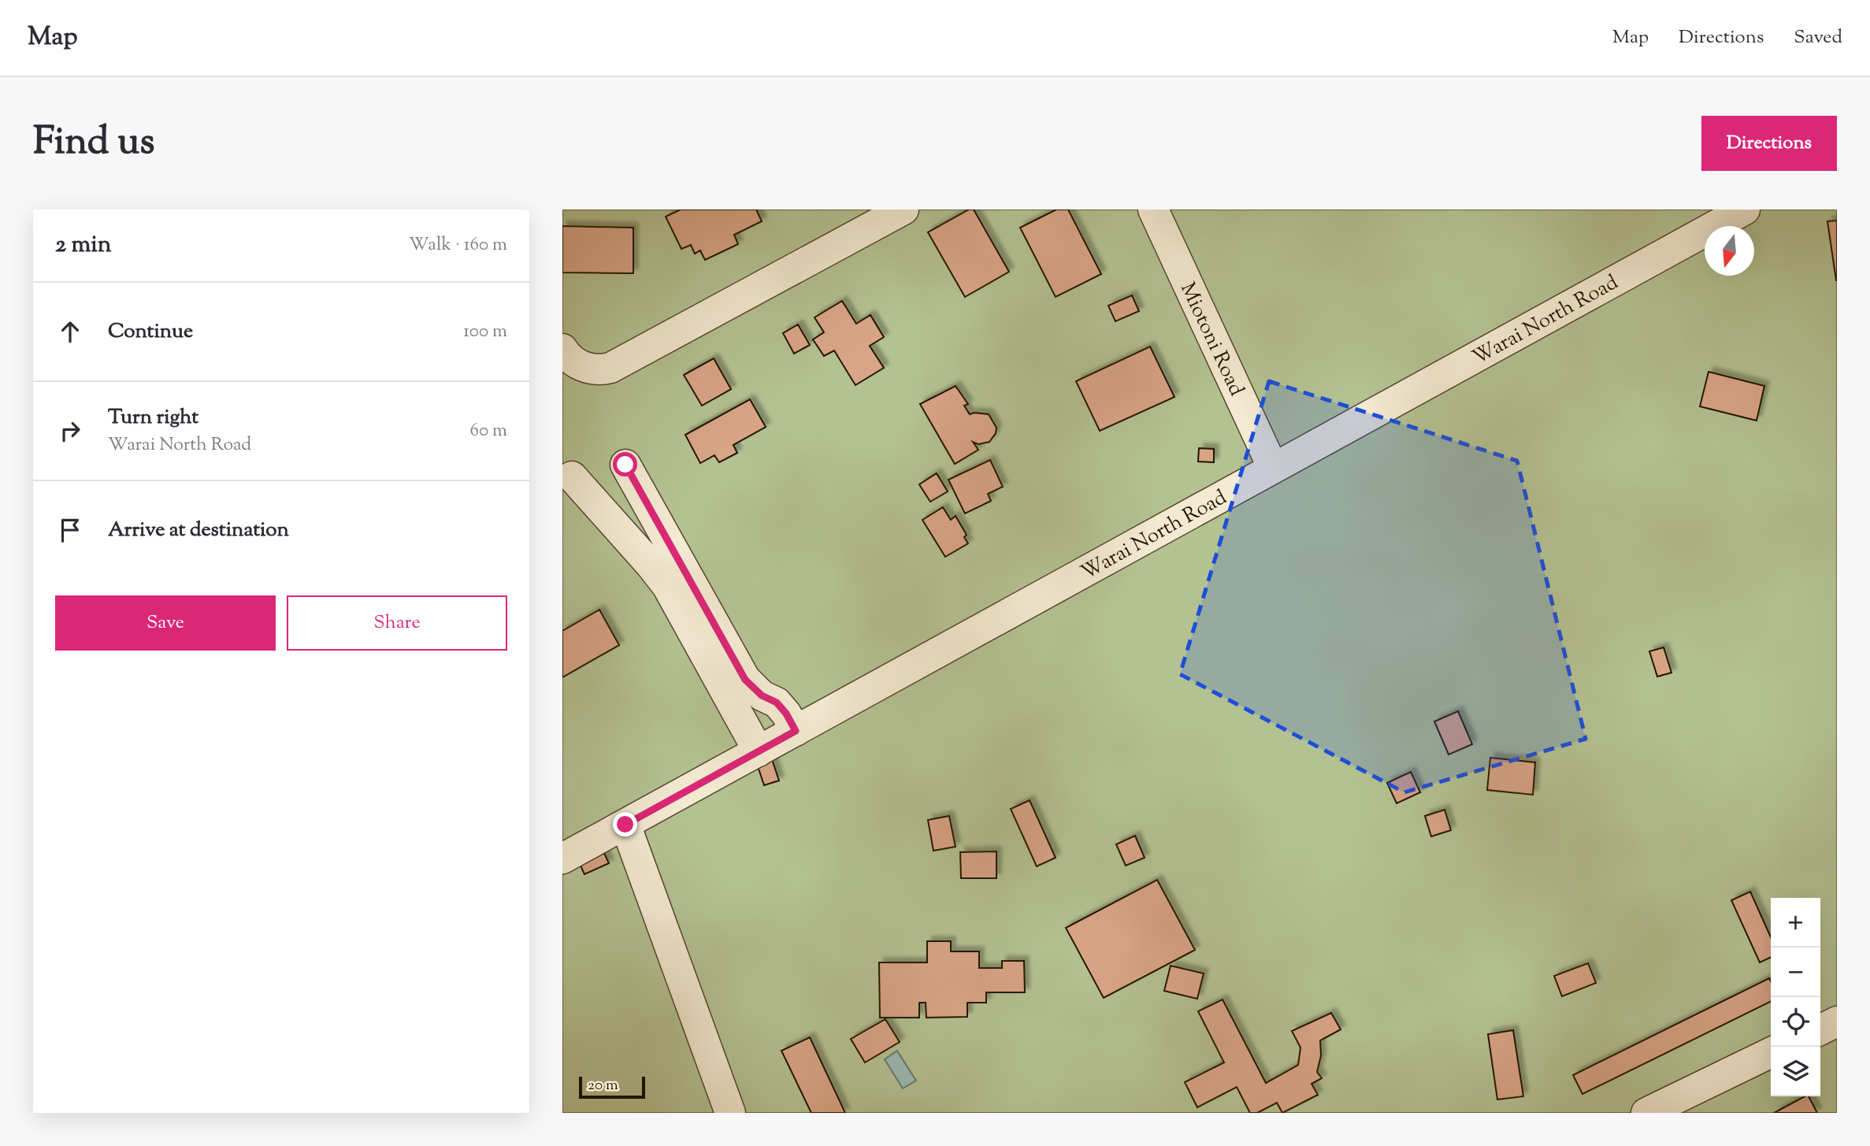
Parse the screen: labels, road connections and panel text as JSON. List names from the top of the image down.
{
  "streets": {
    "street": ["Warai North Road", "Miotoni Road"]
  },
  "crossings": [
    ["Warai North Road", "Miotoni Road"]
  ],
  "scale_bar": "20 m",
  "north": "bottom",
  "page": {
    "header": "Map",
    "nav": ["Map", "Directions", "Saved"],
    "title": "Find us",
    "buttons": [
      "Directions",
      ["Save", "Share"]
    ],
    "heading": ["2 min", "Walk · 160 m"],
    "list": [
      ["Continue", "100 m"],
      ["Turn right", "Warai North Road", "60 m"],
      "Arrive at destination"
    ],
    "map_buttons": ["+", "−"],
    "scale": "20 m"
  }
}
